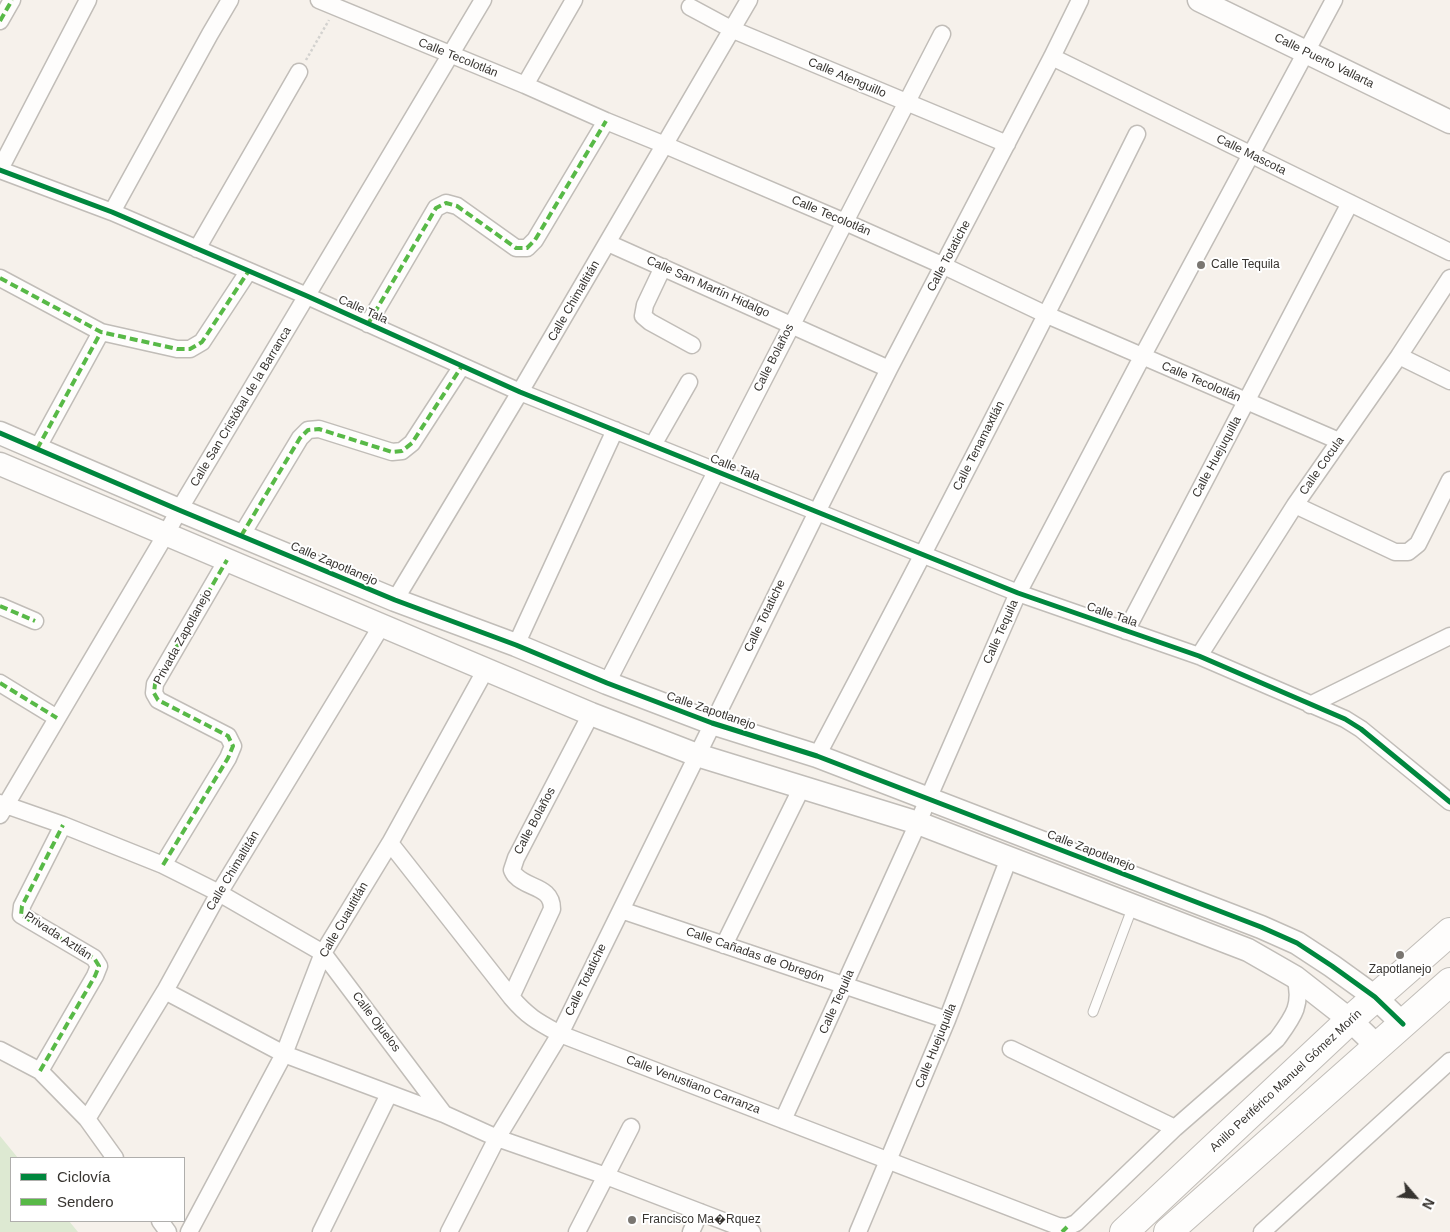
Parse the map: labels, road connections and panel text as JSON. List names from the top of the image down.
{
  "streets": {
    "highway": ["Anillo Periférico Manuel Gómez Morín"],
    "street": [
      "Calle Tecolotlán",
      "Calle Puerto Vallarta",
      "Calle Atenguillo",
      "Calle Mascota",
      "Calle Totatiche",
      "Calle San Martín Hidalgo",
      "Calle Chimaltitán",
      "Calle Tala",
      "Calle Bolaños",
      "Calle San Cristóbal de la Barranca",
      "Calle Tenamaxtlán",
      "Calle Huejuquilla",
      "Calle Cocula",
      "Calle Zapotlanejo",
      "Calle Tequila",
      "Privada Zapotlanejo",
      "Calle Cuautitlán",
      "Privada Aztlán",
      "Calle Cañadas de Obregón",
      "Calle Ojuelos",
      "Calle Venustiano Carranza"
    ]
  },
  "crossings": [
    ["Calle Tecolotlán", "Calle Totatiche"],
    ["Calle Tecolotlán", "Calle Chimaltitán"],
    ["Calle Tecolotlán", "Calle Bolaños"],
    ["Calle Tecolotlán", "Calle San Cristóbal de la Barranca"],
    ["Calle Tecolotlán", "Calle Tenamaxtlán"],
    ["Calle Tecolotlán", "Calle Huejuquilla"],
    ["Calle Tecolotlán", "Calle Cocula"],
    ["Calle Tecolotlán", "Calle Tequila"],
    ["Calle Puerto Vallarta", "Calle Tequila"],
    ["Calle Atenguillo", "Calle Totatiche"],
    ["Calle Atenguillo", "Calle Chimaltitán"],
    ["Calle Atenguillo", "Calle Bolaños"],
    ["Calle Mascota", "Calle Totatiche"],
    ["Calle Mascota", "Calle Huejuquilla"],
    ["Calle Mascota", "Calle Tequila"],
    ["Calle Totatiche", "Calle San Martín Hidalgo"],
    ["Calle Totatiche", "Calle Tala"],
    ["Calle Totatiche", "Calle Zapotlanejo"],
    ["Calle Totatiche", "Calle Cañadas de Obregón"],
    ["Calle Totatiche", "Calle Ojuelos"],
    ["Calle Totatiche", "Calle Venustiano Carranza"],
    ["Calle San Martín Hidalgo", "Calle Chimaltitán"],
    ["Calle San Martín Hidalgo", "Calle Bolaños"],
    ["Calle Chimaltitán", "Calle Tala"],
    ["Calle Chimaltitán", "Calle Zapotlanejo"],
    ["Calle Chimaltitán", "Calle Ojuelos"],
    ["Calle Tala", "Calle Bolaños"],
    ["Calle Tala", "Calle San Cristóbal de la Barranca"],
    ["Calle Tala", "Calle Tenamaxtlán"],
    ["Calle Tala", "Calle Huejuquilla"],
    ["Calle Tala", "Calle Cocula"],
    ["Calle Tala", "Calle Tequila"],
    ["Calle Bolaños", "Calle Zapotlanejo"],
    ["Calle Bolaños", "Calle Venustiano Carranza"],
    ["Calle San Cristóbal de la Barranca", "Calle Zapotlanejo"],
    ["Calle San Cristóbal de la Barranca", "Calle Ojuelos"],
    ["Calle Tenamaxtlán", "Calle Zapotlanejo"],
    ["Calle Huejuquilla", "Calle Cañadas de Obregón"],
    ["Calle Huejuquilla", "Calle Venustiano Carranza"],
    ["Calle Zapotlanejo", "Calle Tequila"],
    ["Calle Zapotlanejo", "Anillo Periférico Manuel Gómez Morín"],
    ["Calle Tequila", "Calle Cañadas de Obregón"],
    ["Calle Tequila", "Calle Venustiano Carranza"],
    ["Privada Zapotlanejo", "Calle Ojuelos"],
    ["Calle Cuautitlán", "Calle Ojuelos"],
    ["Calle Cuautitlán", "Calle Venustiano Carranza"],
    ["Privada Aztlán", "Calle Ojuelos"]
  ],
  "places": ["Calle Tequila", "Zapotlanejo", "Francisco Ma�Rquez"],
  "legend": ["Ciclovía", "Sendero"],
  "north": "bottom right"
}
